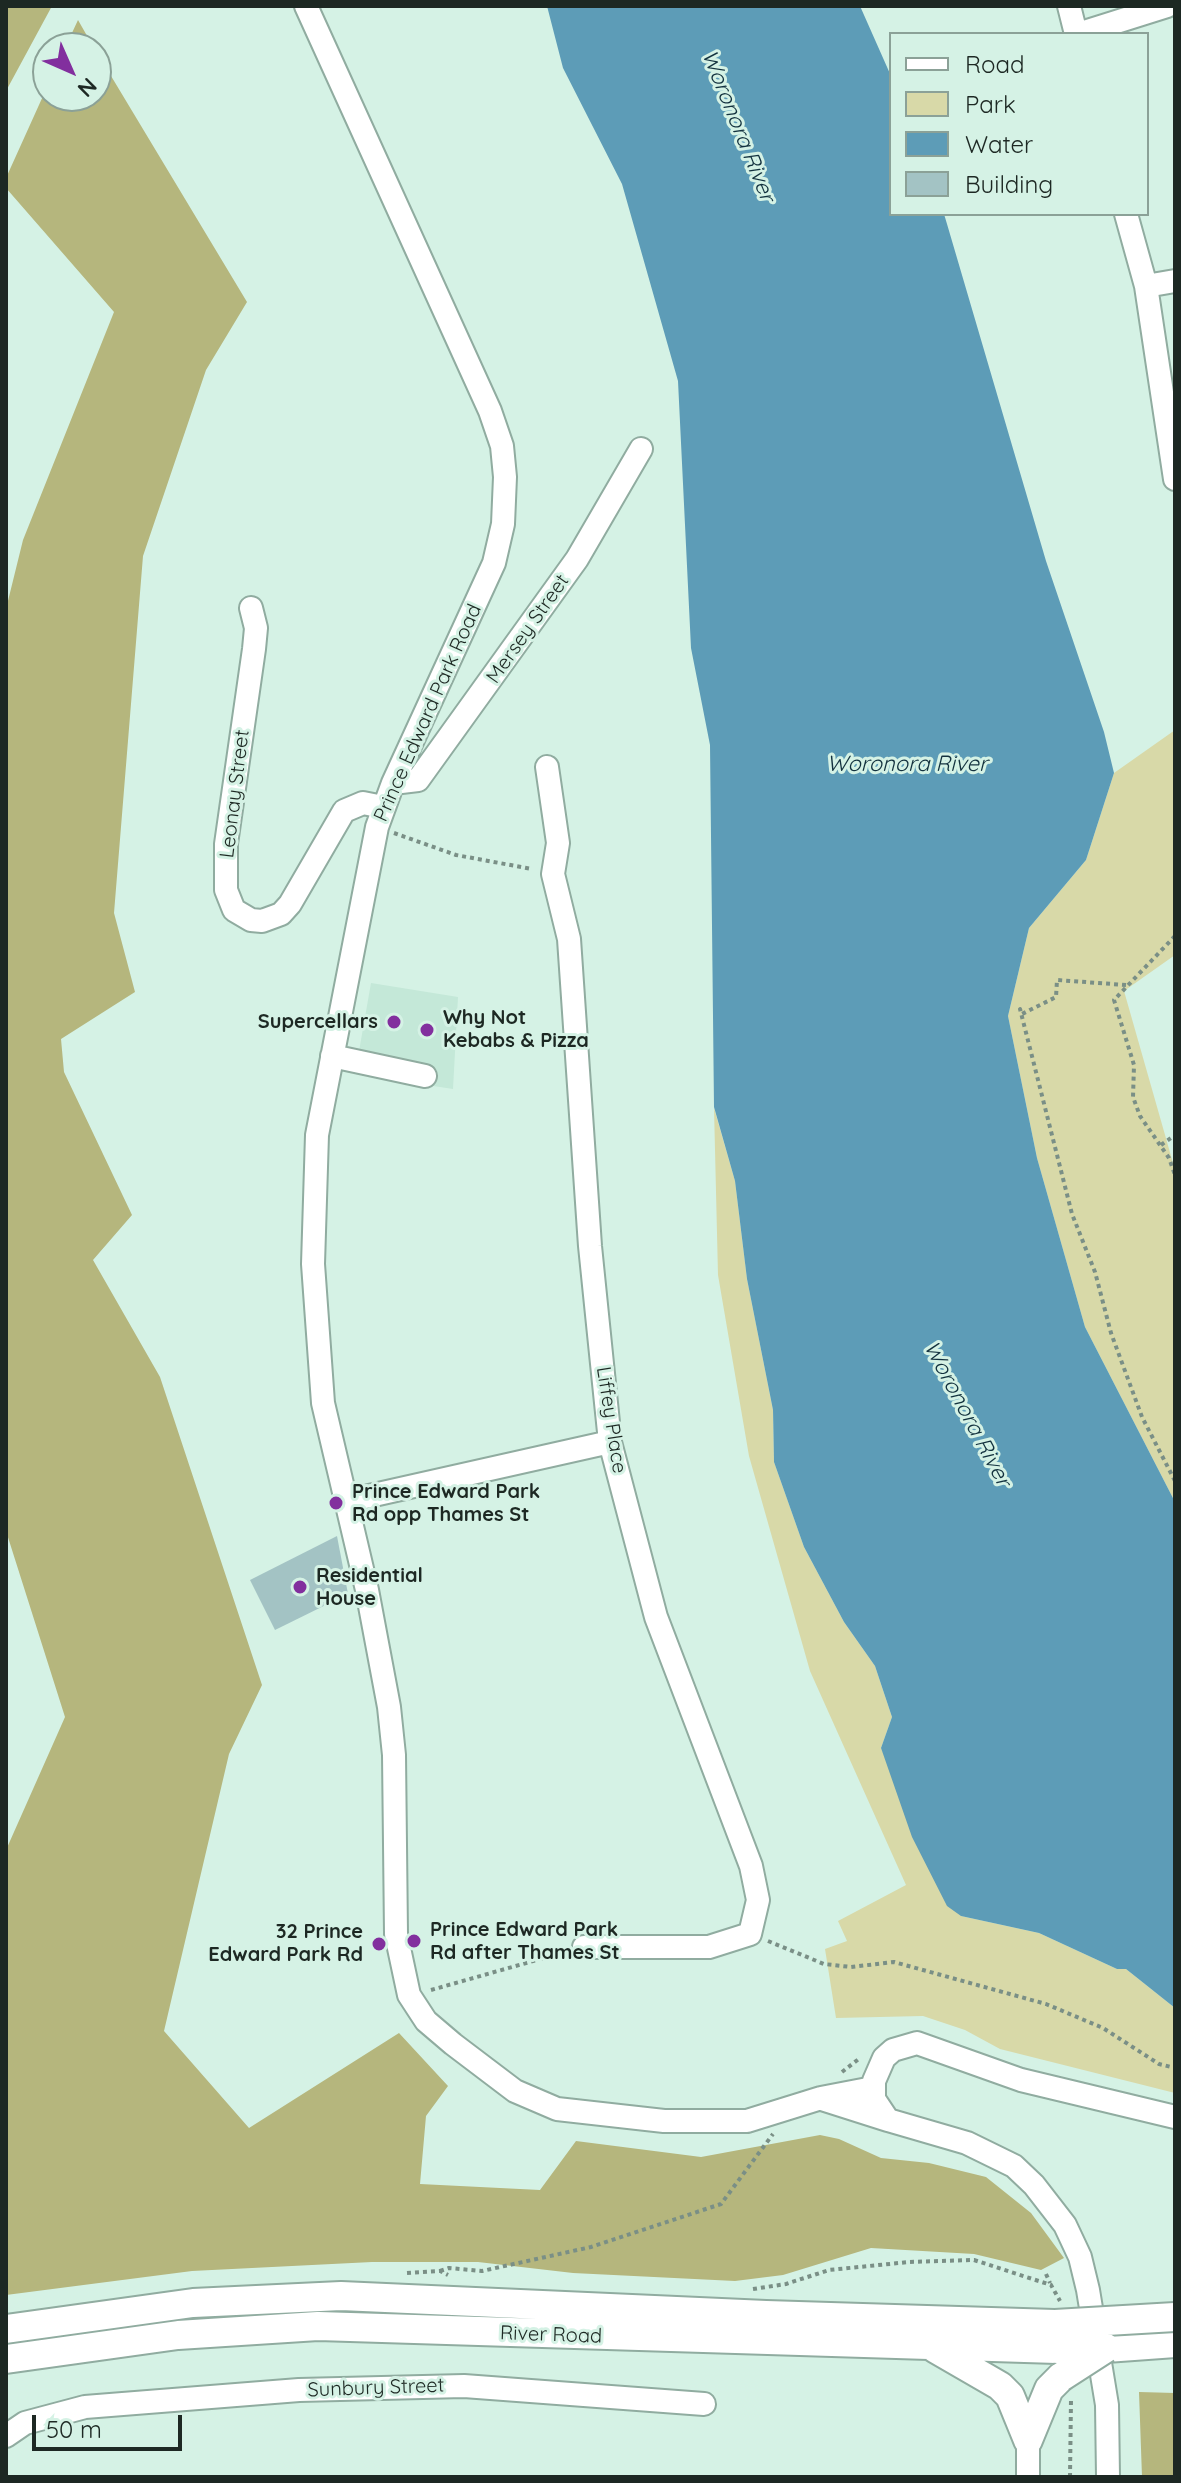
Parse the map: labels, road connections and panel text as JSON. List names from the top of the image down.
{
  "streets": {
    "main road": ["River Road"],
    "street": [
      "Mersey Street",
      "Prince Edward Park Road",
      "Leonay Street",
      "Liffey Place",
      "Sunbury Street"
    ]
  },
  "crossings": [
    ["Mersey Street", "Prince Edward Park Road"],
    ["Prince Edward Park Road", "Leonay Street"]
  ],
  "water": ["Woronora River"],
  "places": [
    "Supercellars",
    "Why Not Kebabs & Pizza",
    "Prince Edward Park Rd opp Thames St",
    "Residential House",
    "Prince Edward Park Rd after Thames St",
    "32 Prince Edward Park Rd"
  ],
  "legend": [
    "Road",
    "Park",
    "Water",
    "Building"
  ],
  "scale_bar": "50 m",
  "north": "bottom right"
}
